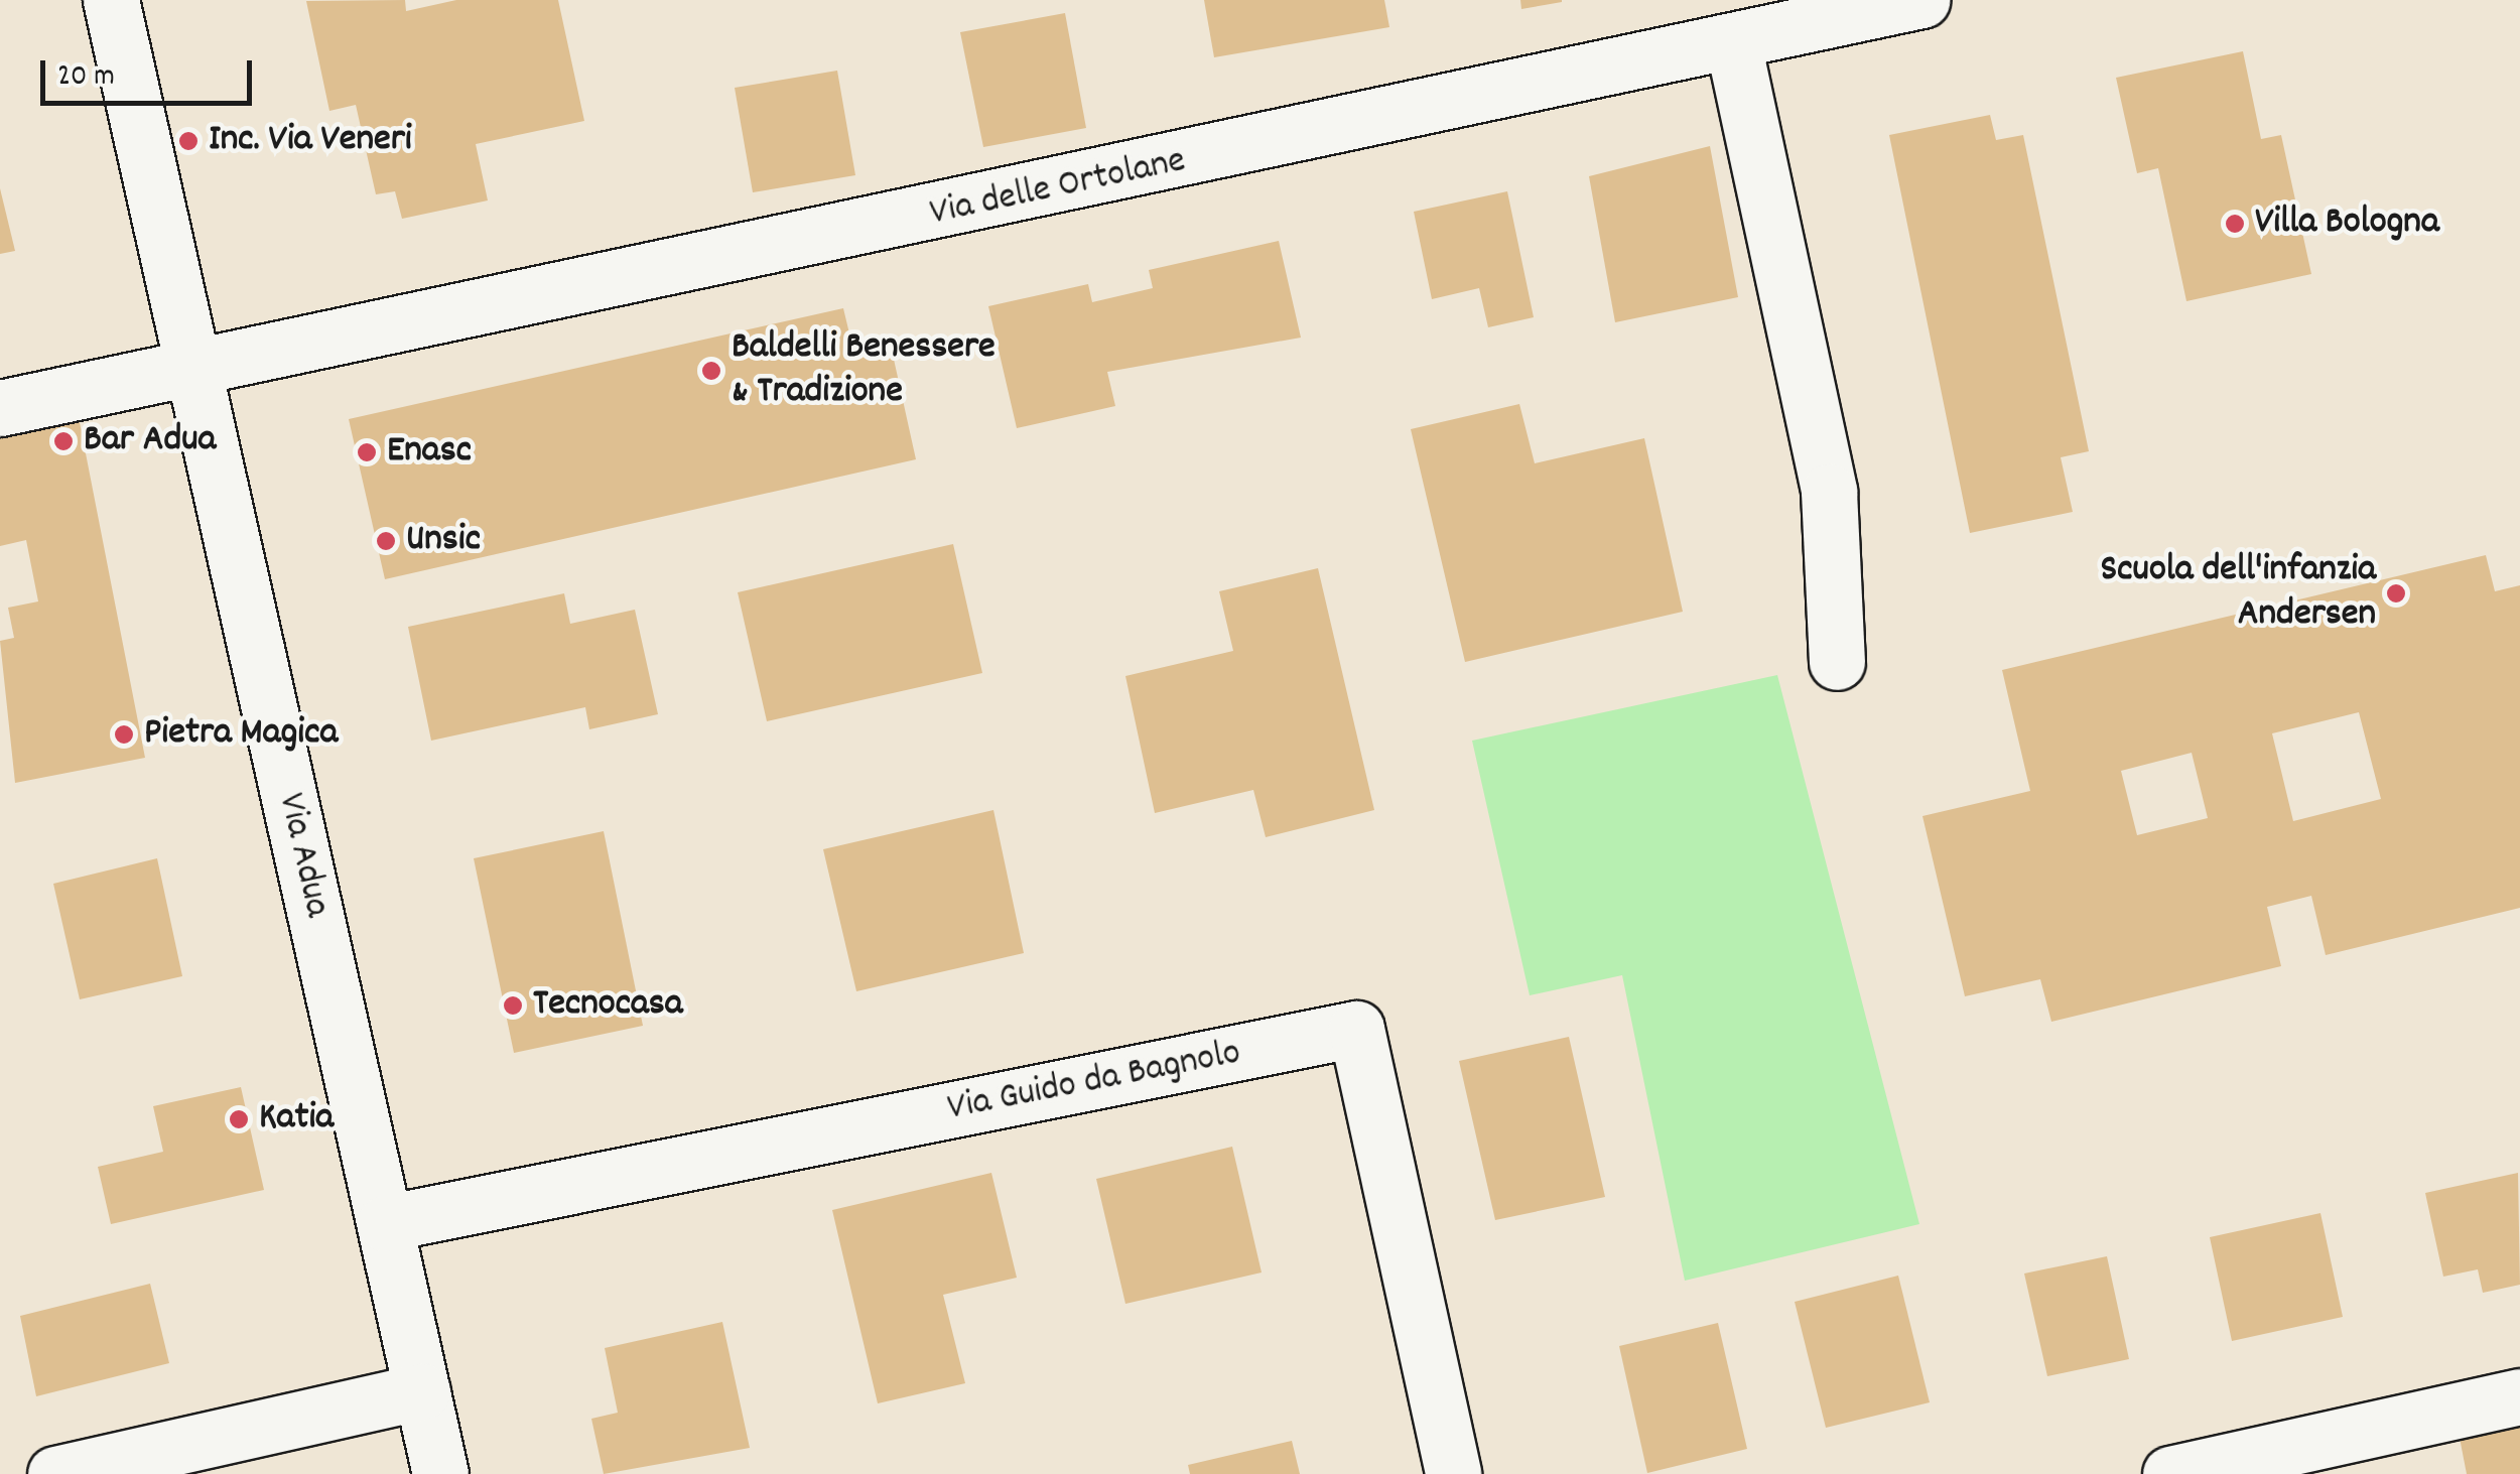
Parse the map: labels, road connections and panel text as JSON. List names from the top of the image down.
{
  "streets": {
    "street": ["Via delle Ortolane", "Via Adua", "Via Guido da Bagnolo"]
  },
  "crossings": [
    ["Via delle Ortolane", "Via Adua"],
    ["Via Adua", "Via Guido da Bagnolo"]
  ],
  "places": [
    "Inc. Via Veneri",
    "Villa Bologna",
    "Baldelli Benessere & Tradizione",
    "Bar Adua",
    "Enasc",
    "Unsic",
    "Scuola dell'infanzia Andersen",
    "Pietra Magica",
    "Tecnocasa",
    "Katia"
  ],
  "scale_bar": "20 m"
}
